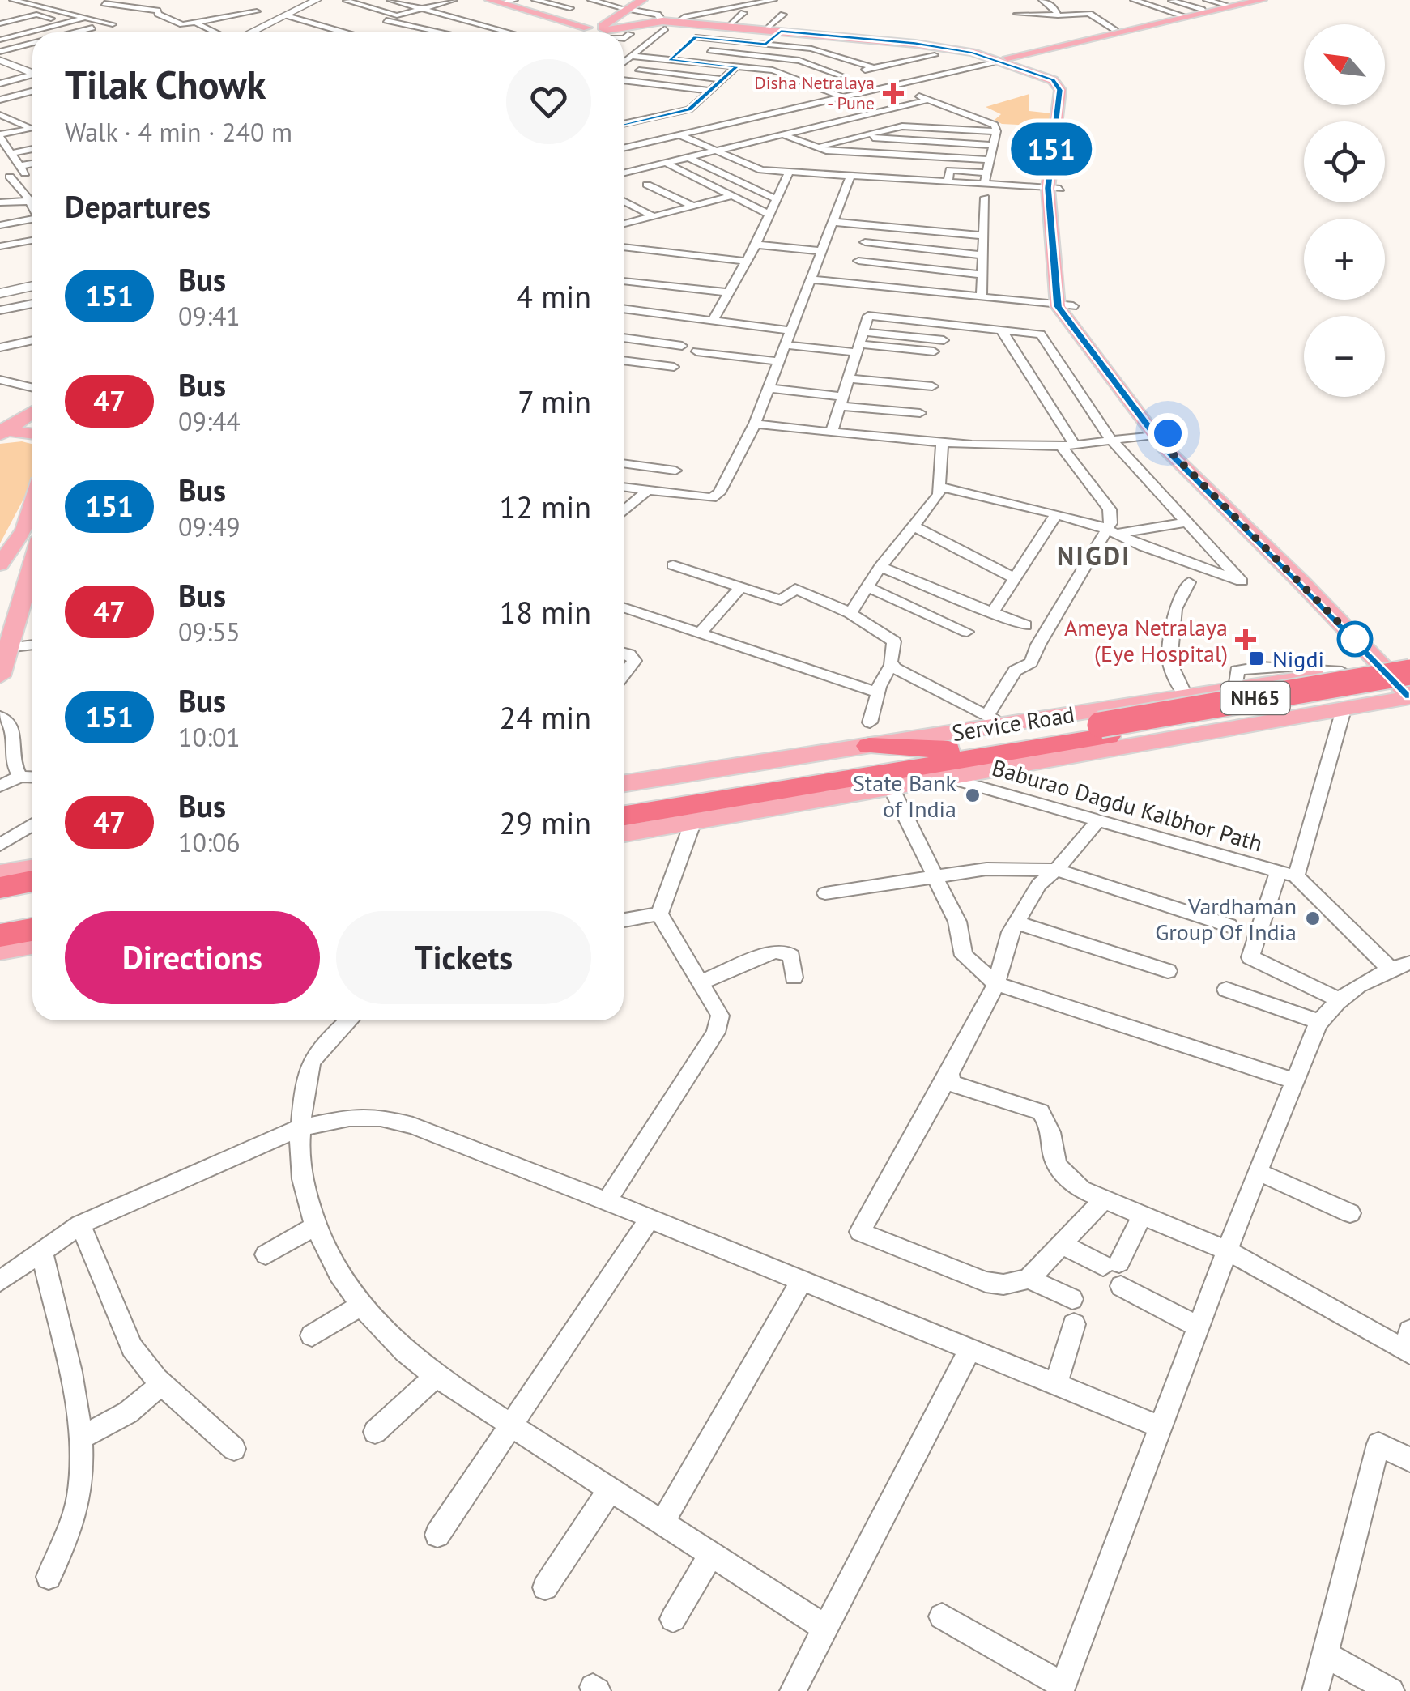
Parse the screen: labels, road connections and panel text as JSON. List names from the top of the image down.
{
  "streets": {
    "highway": ["NH65"],
    "main road": ["Service Road"],
    "street": ["Baburao Dagdu Kalbhor Path"]
  },
  "crossings": [
    ["NH65", "Service Road"],
    ["NH65", "Baburao Dagdu Kalbhor Path"]
  ],
  "districts": ["NIGDI"],
  "places": {
    "health": ["Disha Netralaya - Pune", "Ameya Netralaya (Eye Hospital)"],
    "transit": ["Nigdi"],
    "other": ["State Bank of India", "Vardhaman Group Of India"]
  },
  "lines": ["bus line 151"],
  "north": "top left",
  "page": {
    "on_map": "151",
    "map_buttons": ["+", "−"],
    "heading": [
      ["Tilak Chowk", "Walk · 4 min · 240 m"],
      "Departures"
    ],
    "list": [
      {
        "mark": "151",
        "name": "Bus",
        "note": "09:41",
        "value": "4 min"
      },
      {
        "mark": "47",
        "name": "Bus",
        "note": "09:44",
        "value": "7 min"
      },
      {
        "mark": "151",
        "name": "Bus",
        "note": "09:49",
        "value": "12 min"
      },
      {
        "mark": "47",
        "name": "Bus",
        "note": "09:55",
        "value": "18 min"
      },
      {
        "mark": "151",
        "name": "Bus",
        "note": "10:01",
        "value": "24 min"
      },
      {
        "mark": "47",
        "name": "Bus",
        "note": "10:06",
        "value": "29 min"
      }
    ],
    "buttons": ["Directions", "Tickets"]
  }
}
